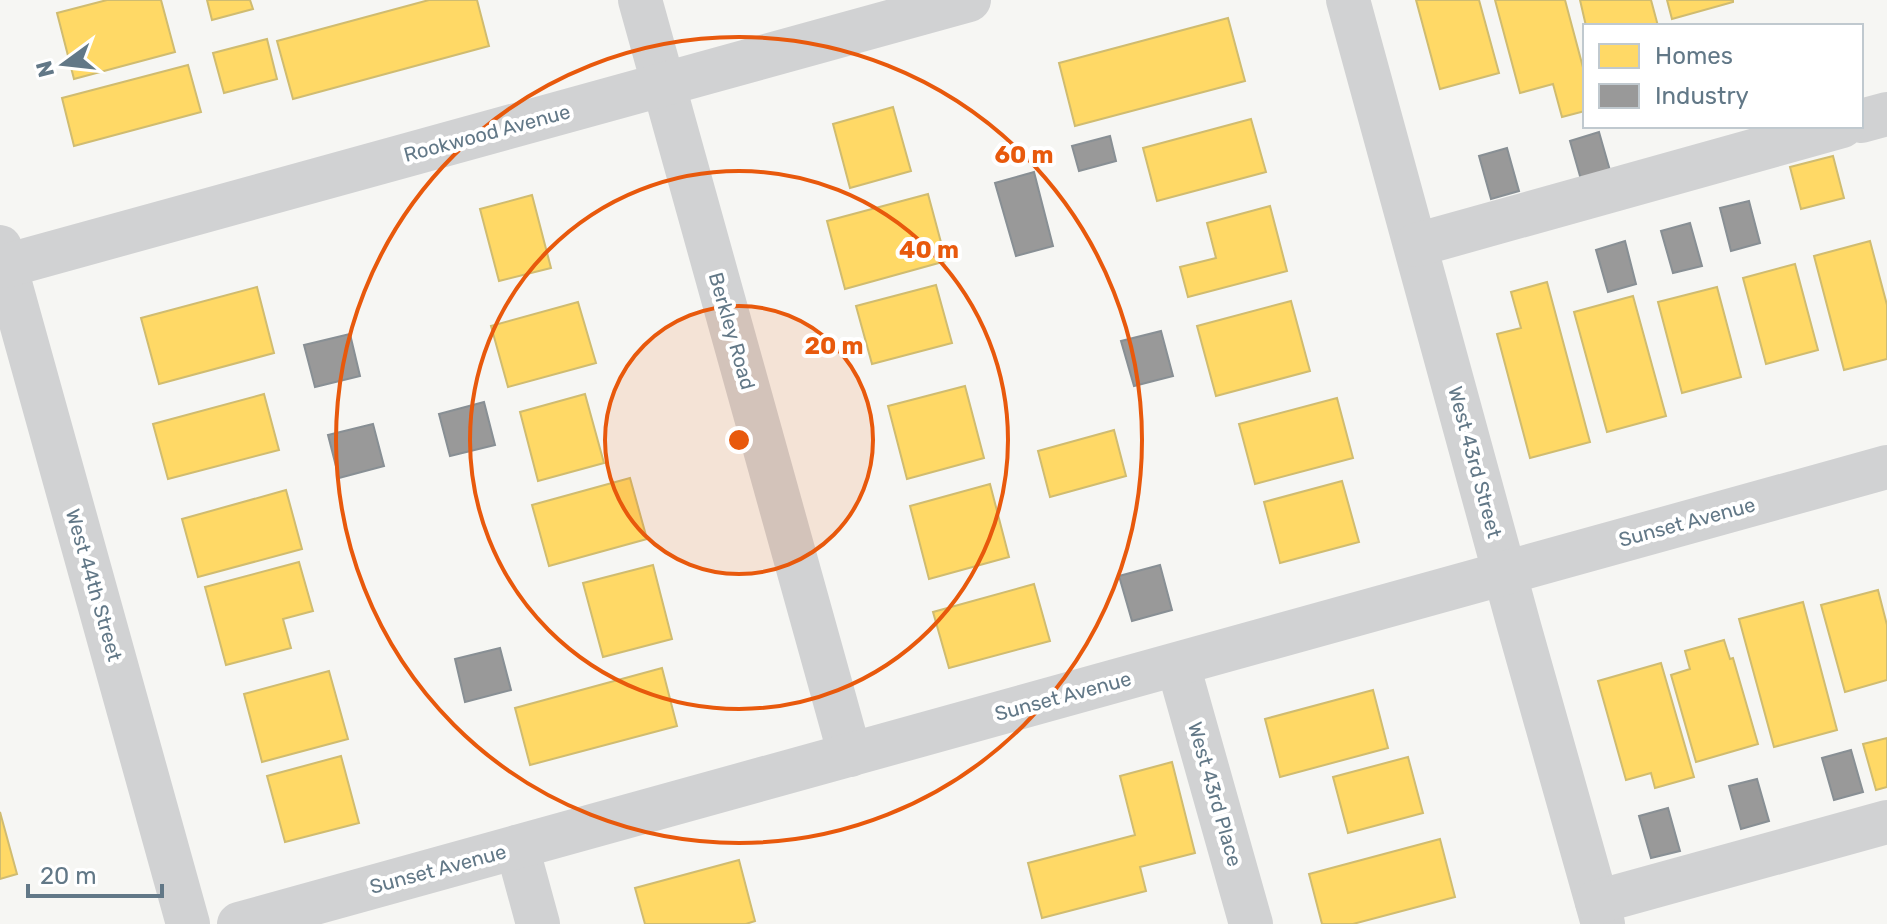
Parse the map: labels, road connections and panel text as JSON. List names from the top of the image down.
{
  "streets": {
    "street": [
      "Rookwood Avenue",
      "Berkley Road",
      "West 43rd Street",
      "Sunset Avenue",
      "West 44th Street",
      "West 43rd Place"
    ]
  },
  "crossings": [
    ["Rookwood Avenue", "Berkley Road"],
    ["Rookwood Avenue", "West 44th Street"],
    ["Berkley Road", "Sunset Avenue"],
    ["West 43rd Street", "Sunset Avenue"],
    ["Sunset Avenue", "West 43rd Place"]
  ],
  "legend": ["Homes", "Industry"],
  "scale_bar": "20 m",
  "north": "left",
  "rings": ["60 m", "40 m", "20 m"]
}
